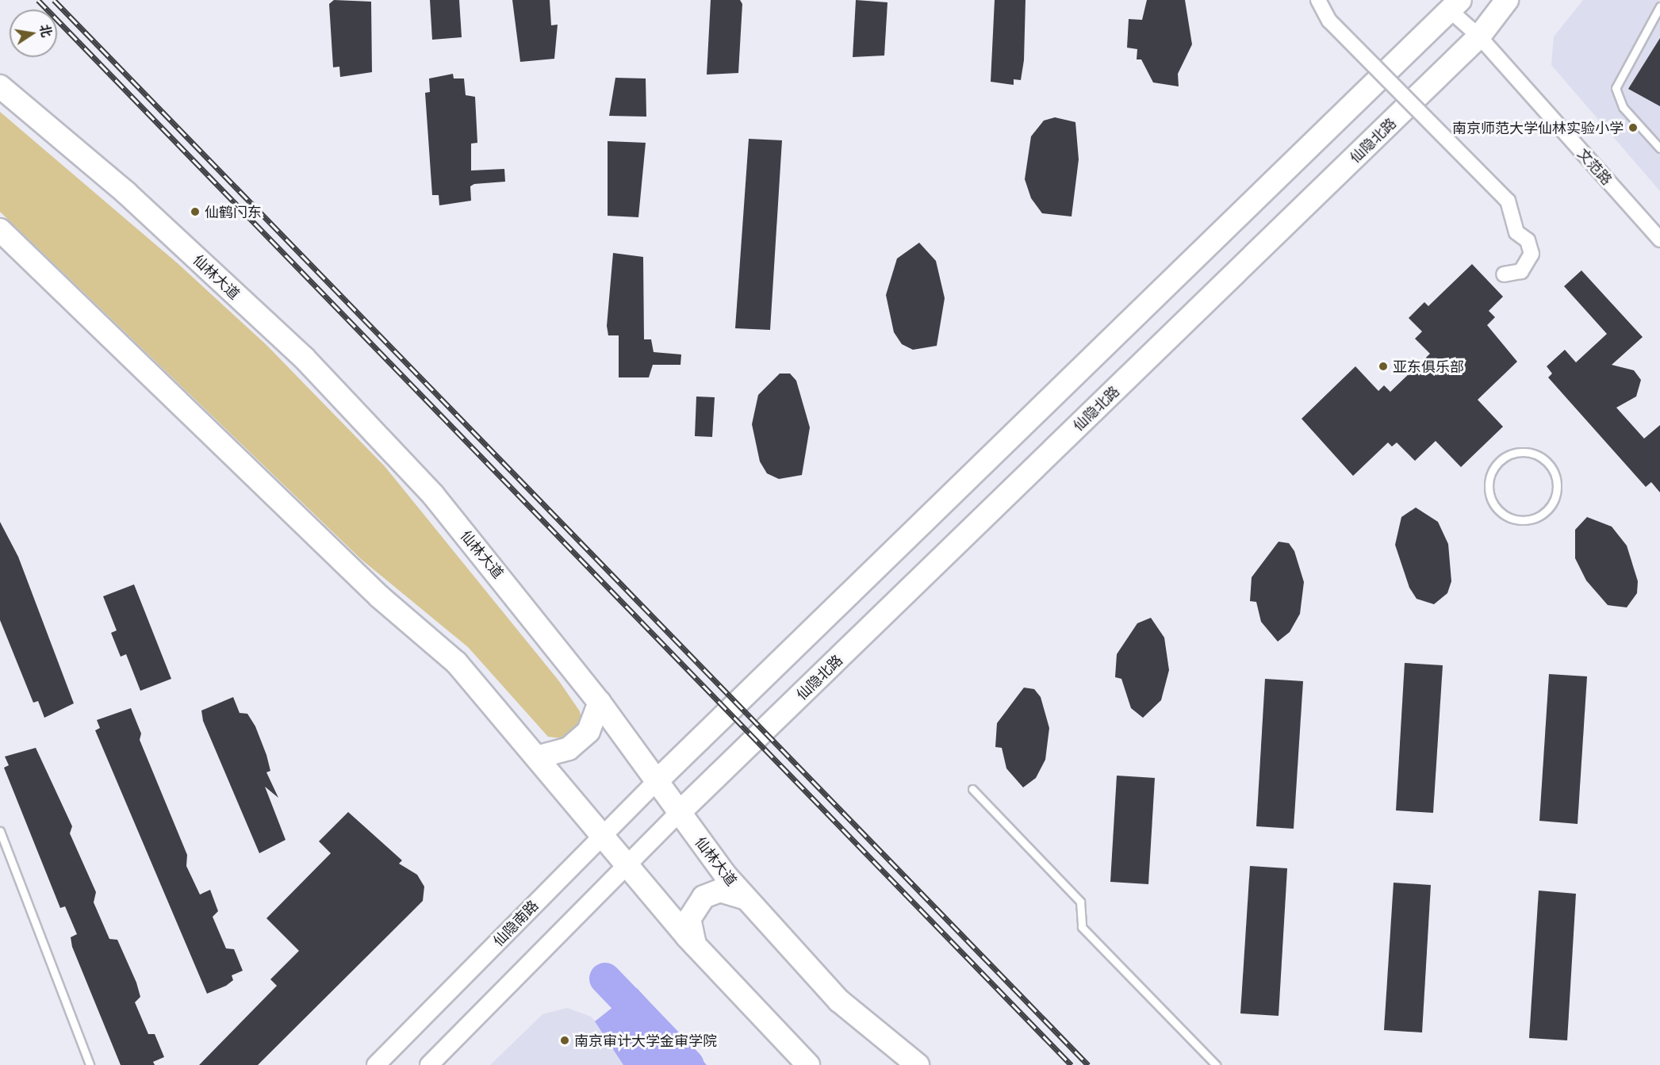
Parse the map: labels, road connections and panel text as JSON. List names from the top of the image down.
{
  "streets": {
    "main road": ["仙隐北路", "仙林大道"],
    "street": ["文范路", "仙隐南路"]
  },
  "crossings": [
    ["仙隐北路", "文范路"],
    ["仙隐北路", "仙林大道"],
    ["仙林大道", "仙隐南路"]
  ],
  "places": [
    "南京师范大学仙林实验小学",
    "仙鹤门东",
    "亚东俱乐部",
    "南京审计大学金审学院"
  ],
  "north": "right"
}
